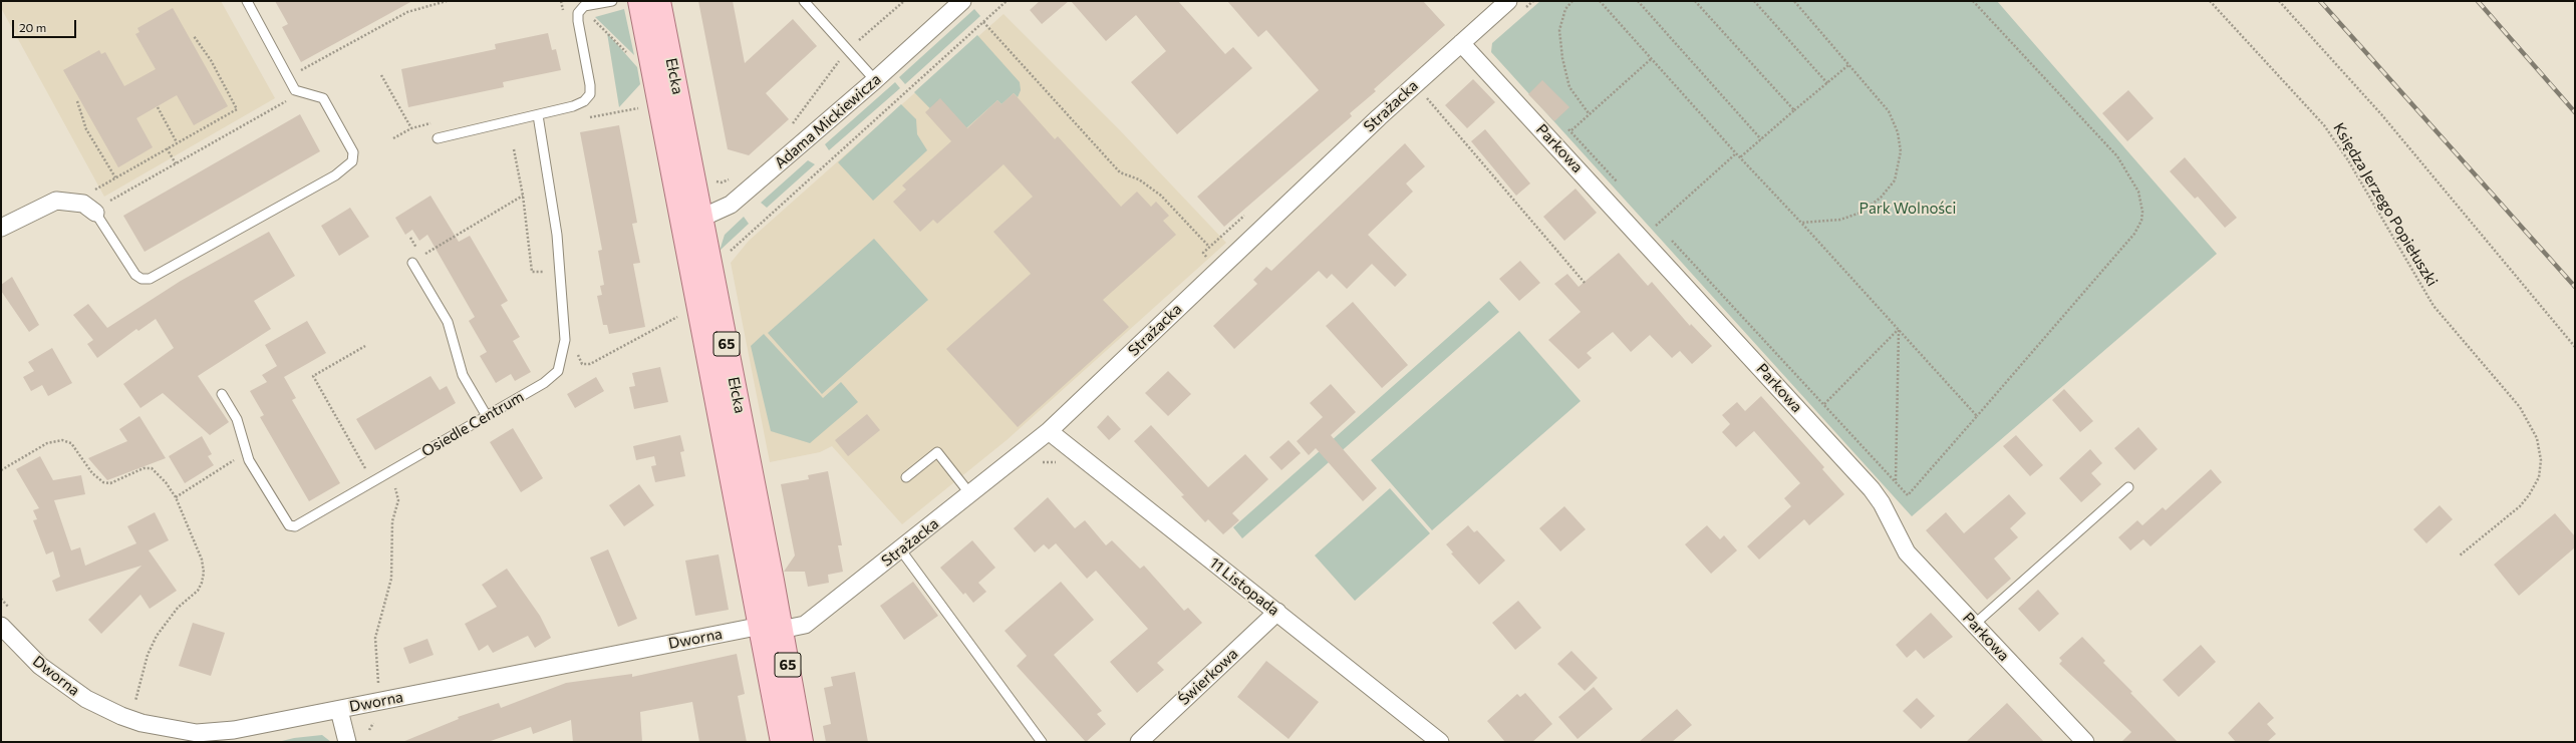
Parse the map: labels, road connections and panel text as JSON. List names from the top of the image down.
{
  "streets": {
    "main road": ["Ełcka", "65"],
    "street": [
      "Strażacka",
      "Adama Mickiewicza",
      "Parkowa",
      "11 Listopada",
      "Dworna",
      "Świerkowa"
    ],
    "lane": ["Osiedle Centrum"],
    "path": ["Księdza Jerzego Popiełuszki"]
  },
  "crossings": [
    ["Ełcka", "Strażacka"],
    ["Ełcka", "Adama Mickiewicza"],
    ["Ełcka", "Dworna"],
    ["Strażacka", "Parkowa"],
    ["Strażacka", "11 Listopada"],
    ["Strażacka", "Dworna"],
    ["11 Listopada", "Świerkowa"]
  ],
  "parks": ["Park Wolności"],
  "scale_bar": "20 m"
}
